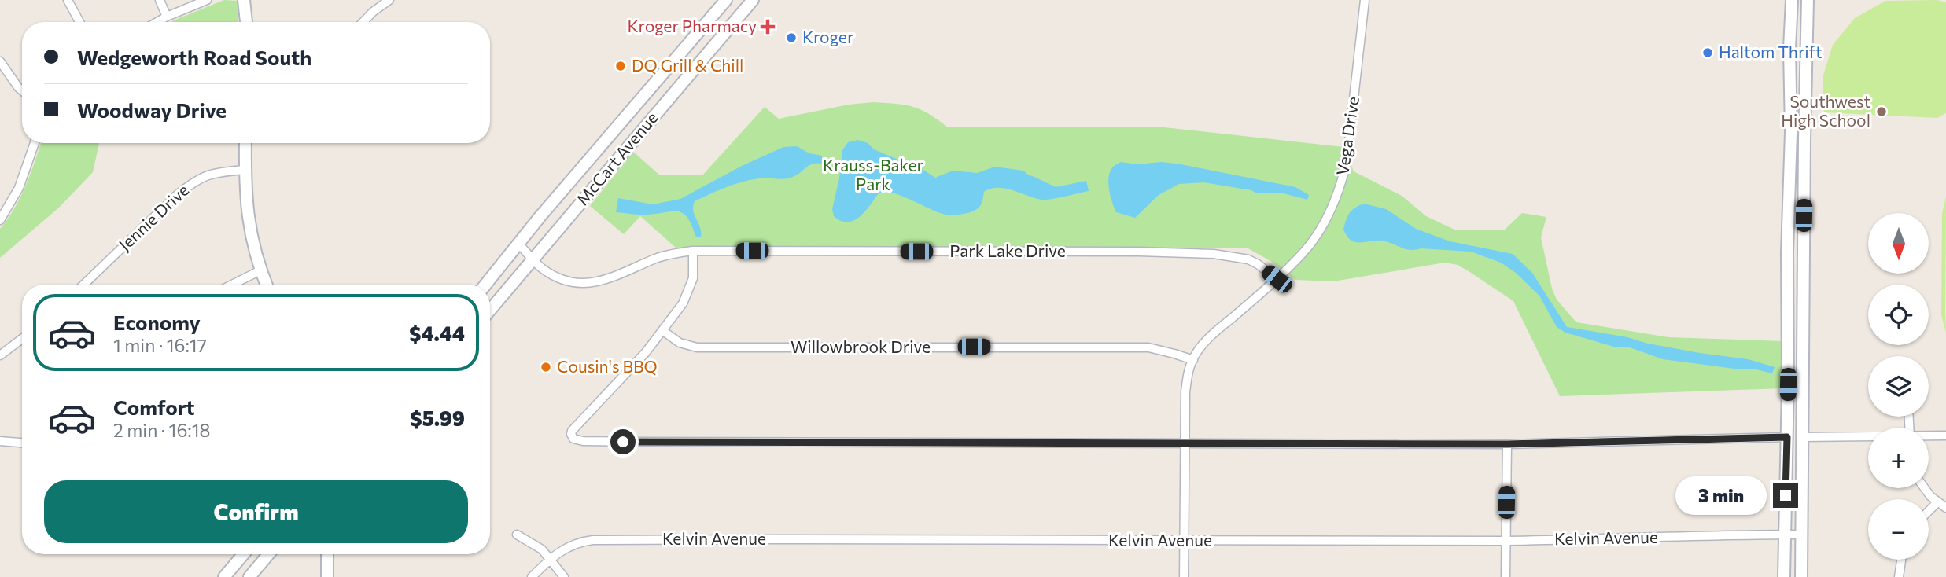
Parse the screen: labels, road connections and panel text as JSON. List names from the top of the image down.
{
  "streets": {
    "street": [
      "Vega Drive",
      "McCart Avenue",
      "Jennie Drive",
      "Park Lake Drive",
      "Willowbrook Drive",
      "Kelvin Avenue"
    ]
  },
  "crossings": [
    ["Vega Drive", "Park Lake Drive"],
    ["Vega Drive", "Willowbrook Drive"],
    ["Vega Drive", "Kelvin Avenue"],
    ["McCart Avenue", "Park Lake Drive"]
  ],
  "parks": ["Krauss-Baker Park"],
  "places": {
    "health": ["Kroger Pharmacy"],
    "other": [
      "Kroger",
      "Haltom Thrift",
      "DQ Grill & Chill",
      "Southwest High School",
      "Cousin's BBQ"
    ]
  },
  "north": "bottom",
  "page": {
    "banner": ["Wedgeworth Road South", "Woodway Drive"],
    "map_buttons": ["+", "−"],
    "list": [
      {
        "name": "Economy",
        "note": "1 min · 16:17",
        "value": "$4.44"
      },
      {
        "name": "Comfort",
        "note": "2 min · 16:18",
        "value": "$5.99"
      }
    ],
    "buttons": "Confirm",
    "bubble": "3 min"
  }
}
